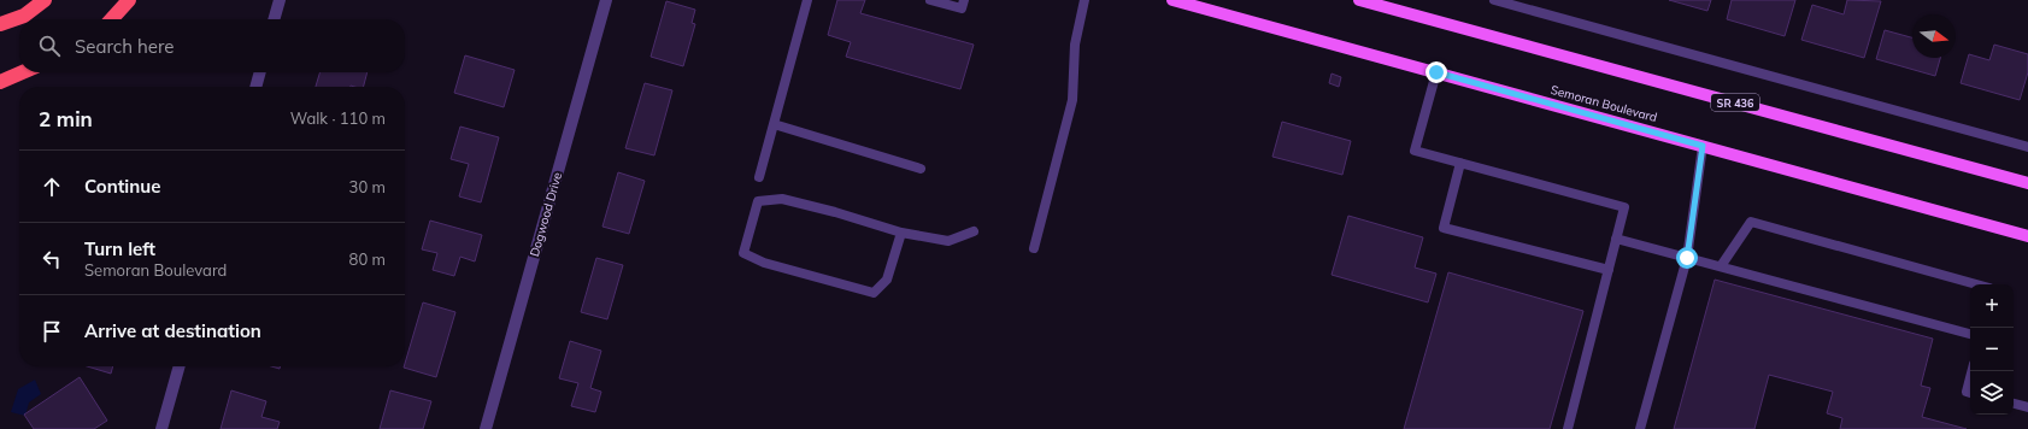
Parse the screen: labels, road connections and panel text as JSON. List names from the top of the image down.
{
  "streets": {
    "main road": ["SR 436", "Semoran Boulevard"],
    "street": ["Dogwood Drive"]
  },
  "north": "right",
  "page": {
    "search": "Search here",
    "heading": ["2 min", "Walk · 110 m"],
    "list": [
      ["Continue", "30 m"],
      ["Turn left", "Semoran Boulevard", "80 m"],
      "Arrive at destination"
    ],
    "map_buttons": ["+", "−"]
  }
}
